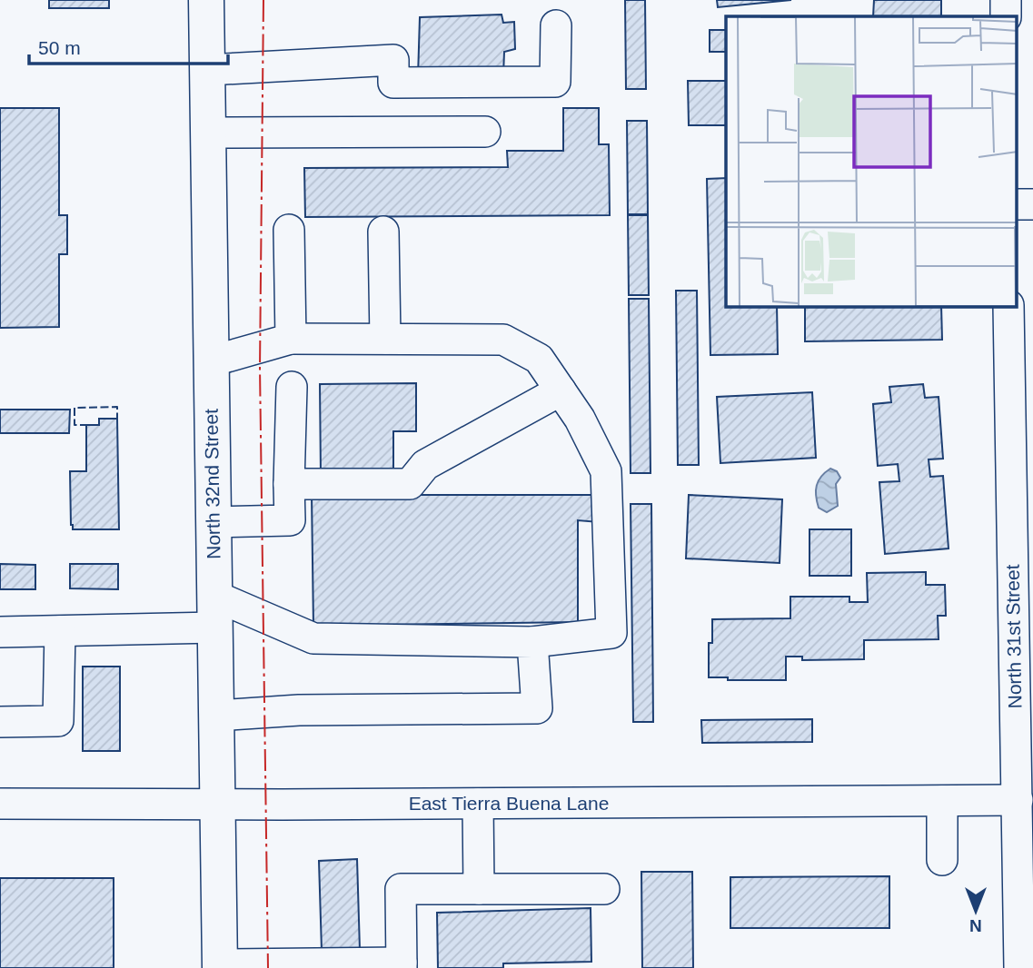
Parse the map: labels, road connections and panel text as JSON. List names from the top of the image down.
{
  "streets": {
    "main road": ["North 32nd Street"],
    "street": ["North 31st Street", "East Tierra Buena Lane"]
  },
  "crossings": [
    ["North 32nd Street", "East Tierra Buena Lane"],
    ["North 31st Street", "East Tierra Buena Lane"]
  ],
  "scale_bar": "50 m",
  "north": "bottom"
}
